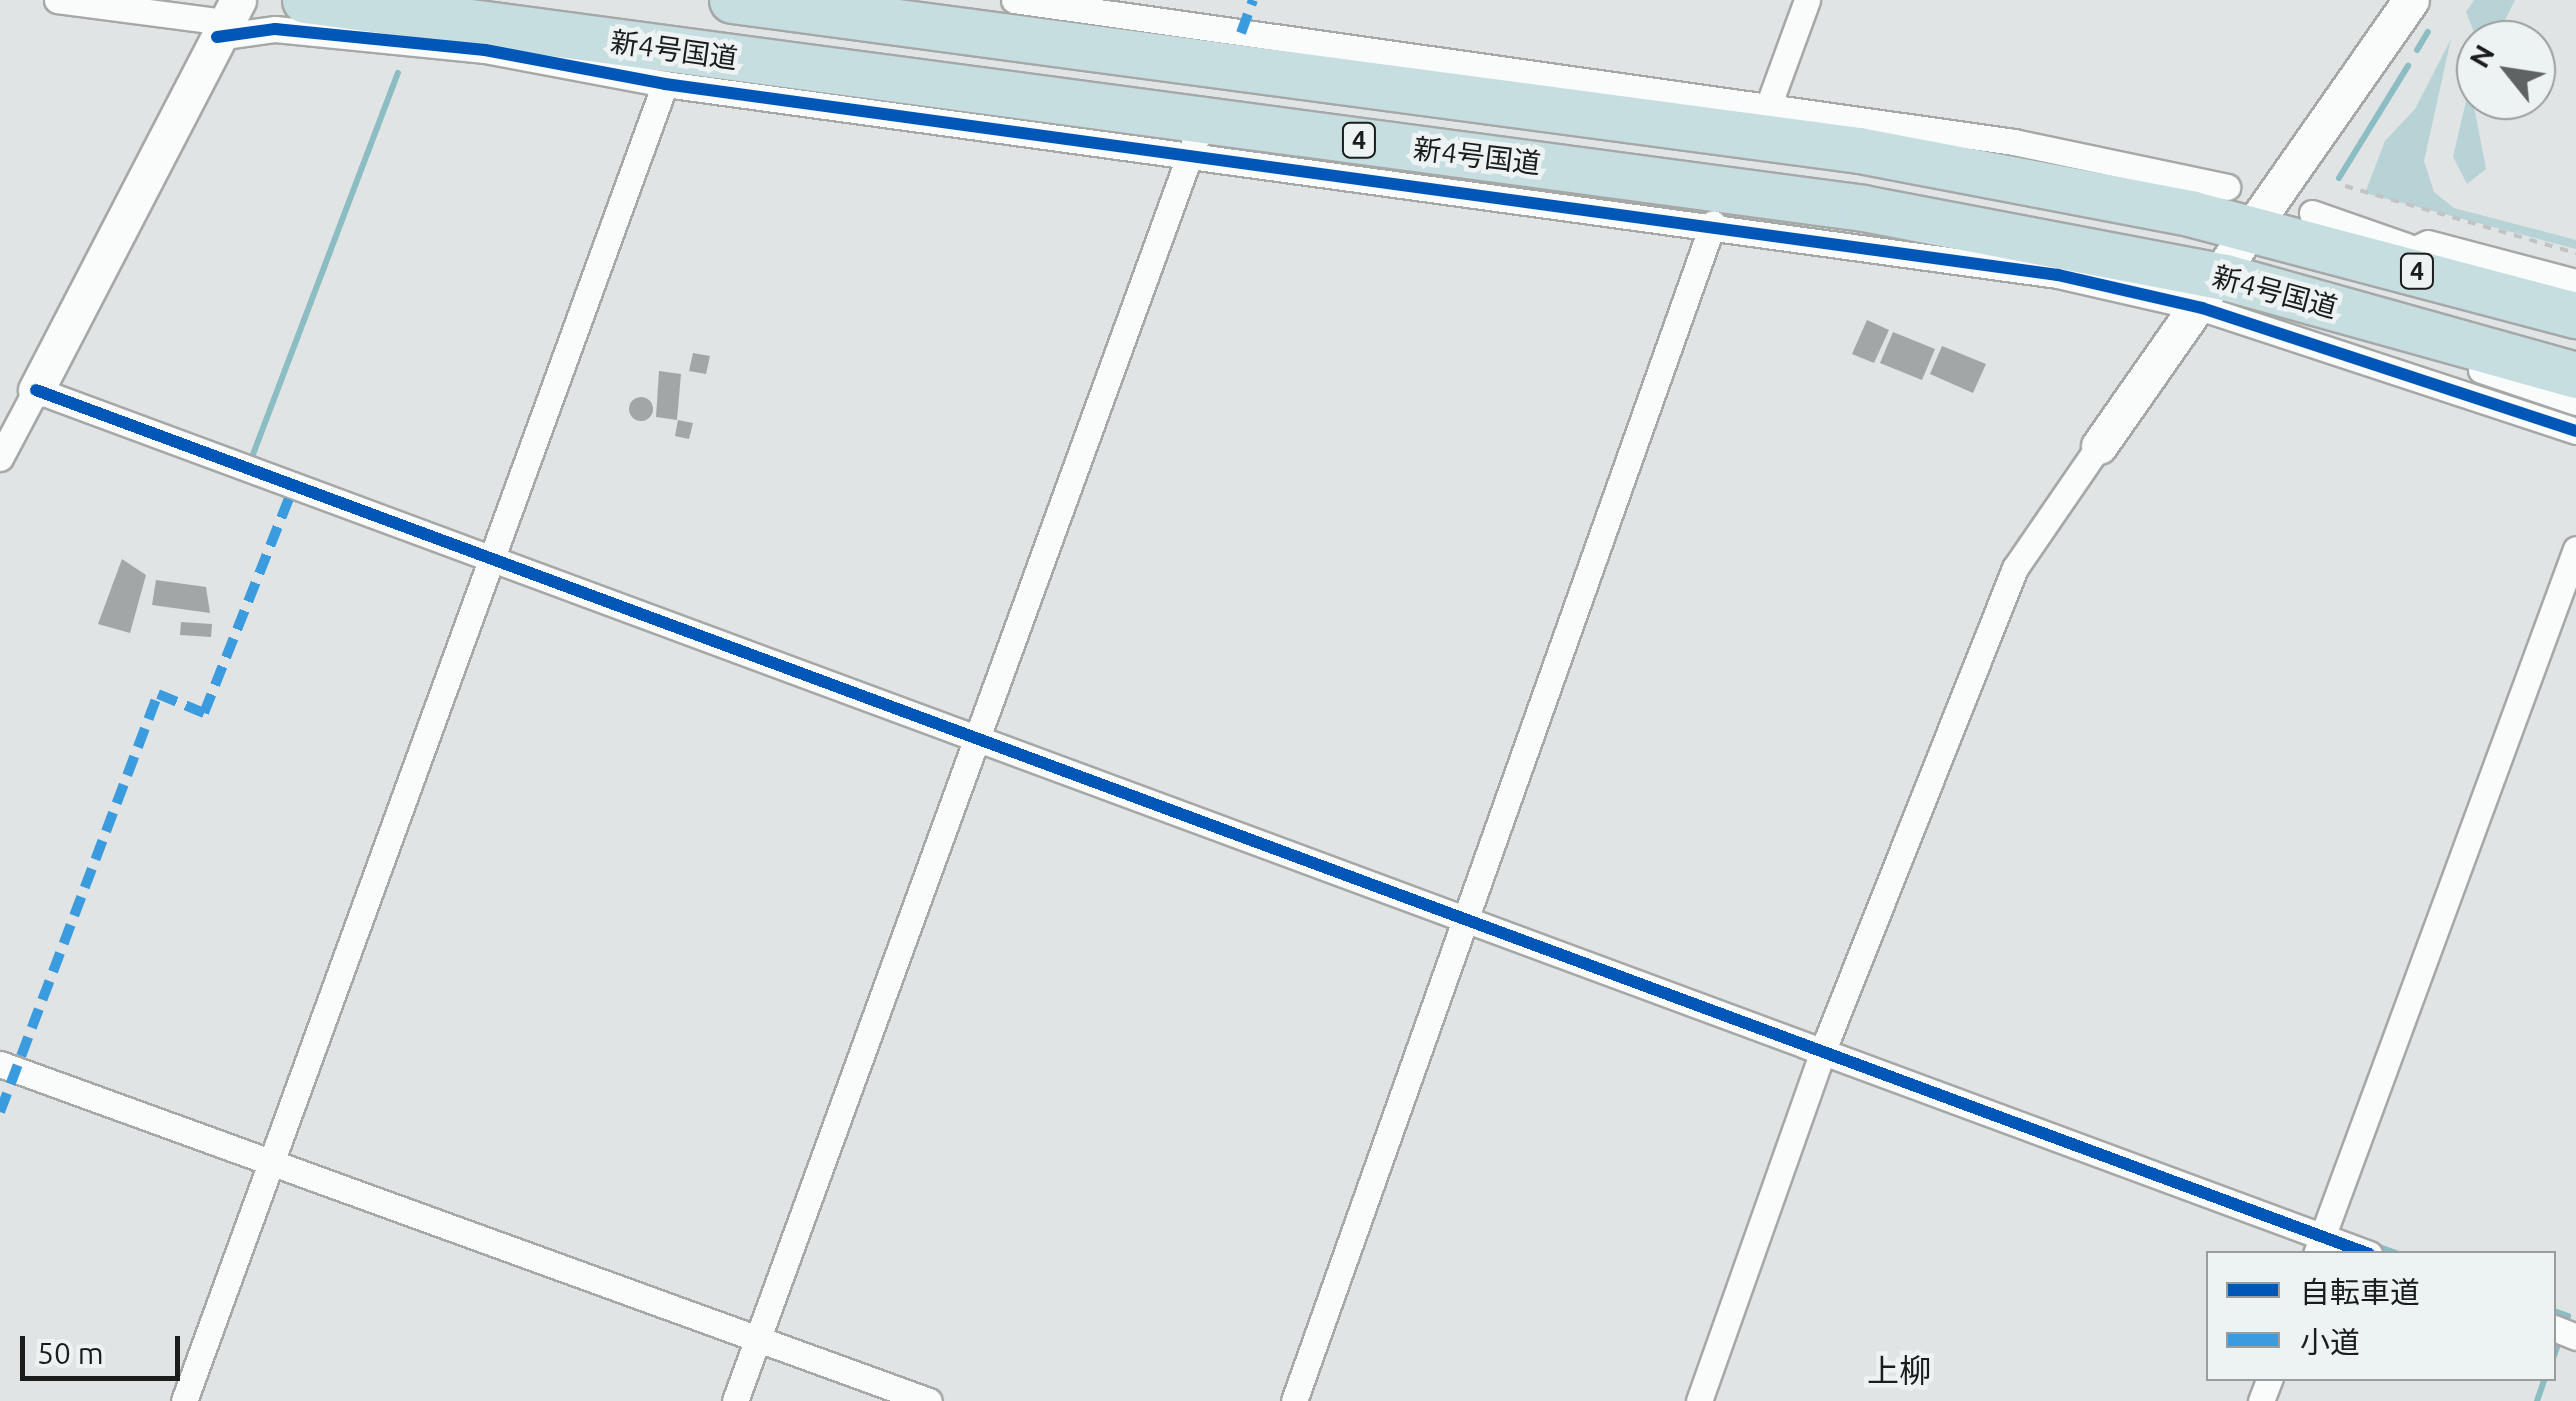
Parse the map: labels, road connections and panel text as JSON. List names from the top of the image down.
{
  "streets": {
    "highway": ["新4号国道", "4"]
  },
  "districts": ["上柳"],
  "legend": ["自転車道", "小道"],
  "scale_bar": "50 m",
  "north": "top left"
}
